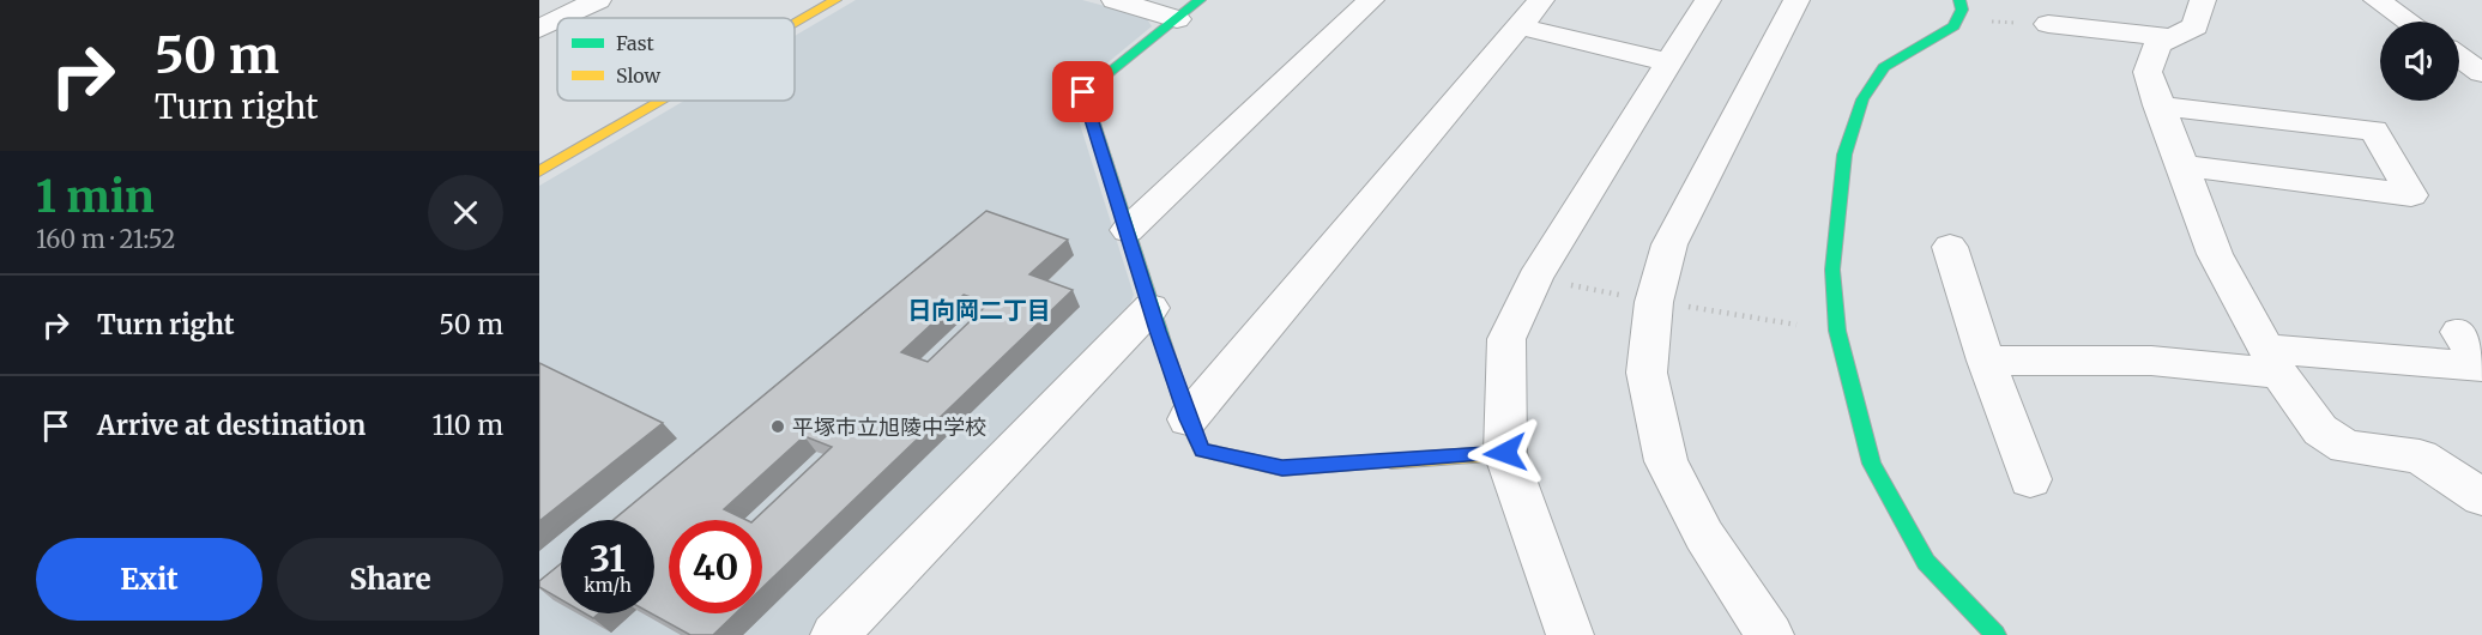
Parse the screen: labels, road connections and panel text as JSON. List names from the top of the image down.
{
  "districts": ["日向岡二丁目"],
  "places": ["平塚市立旭陵中学校"],
  "legend": ["Fast", "Slow"],
  "page": {
    "turn": ["50 m", "Turn right"],
    "heading": ["1 min", "160 m · 21:52"],
    "list": [
      {
        "name": "Turn right",
        "value": "50 m"
      },
      {
        "name": "Arrive at destination",
        "value": "110 m"
      }
    ],
    "speed": "31 km/h",
    "limit": "40",
    "buttons": ["Exit", "Share"]
  }
}
